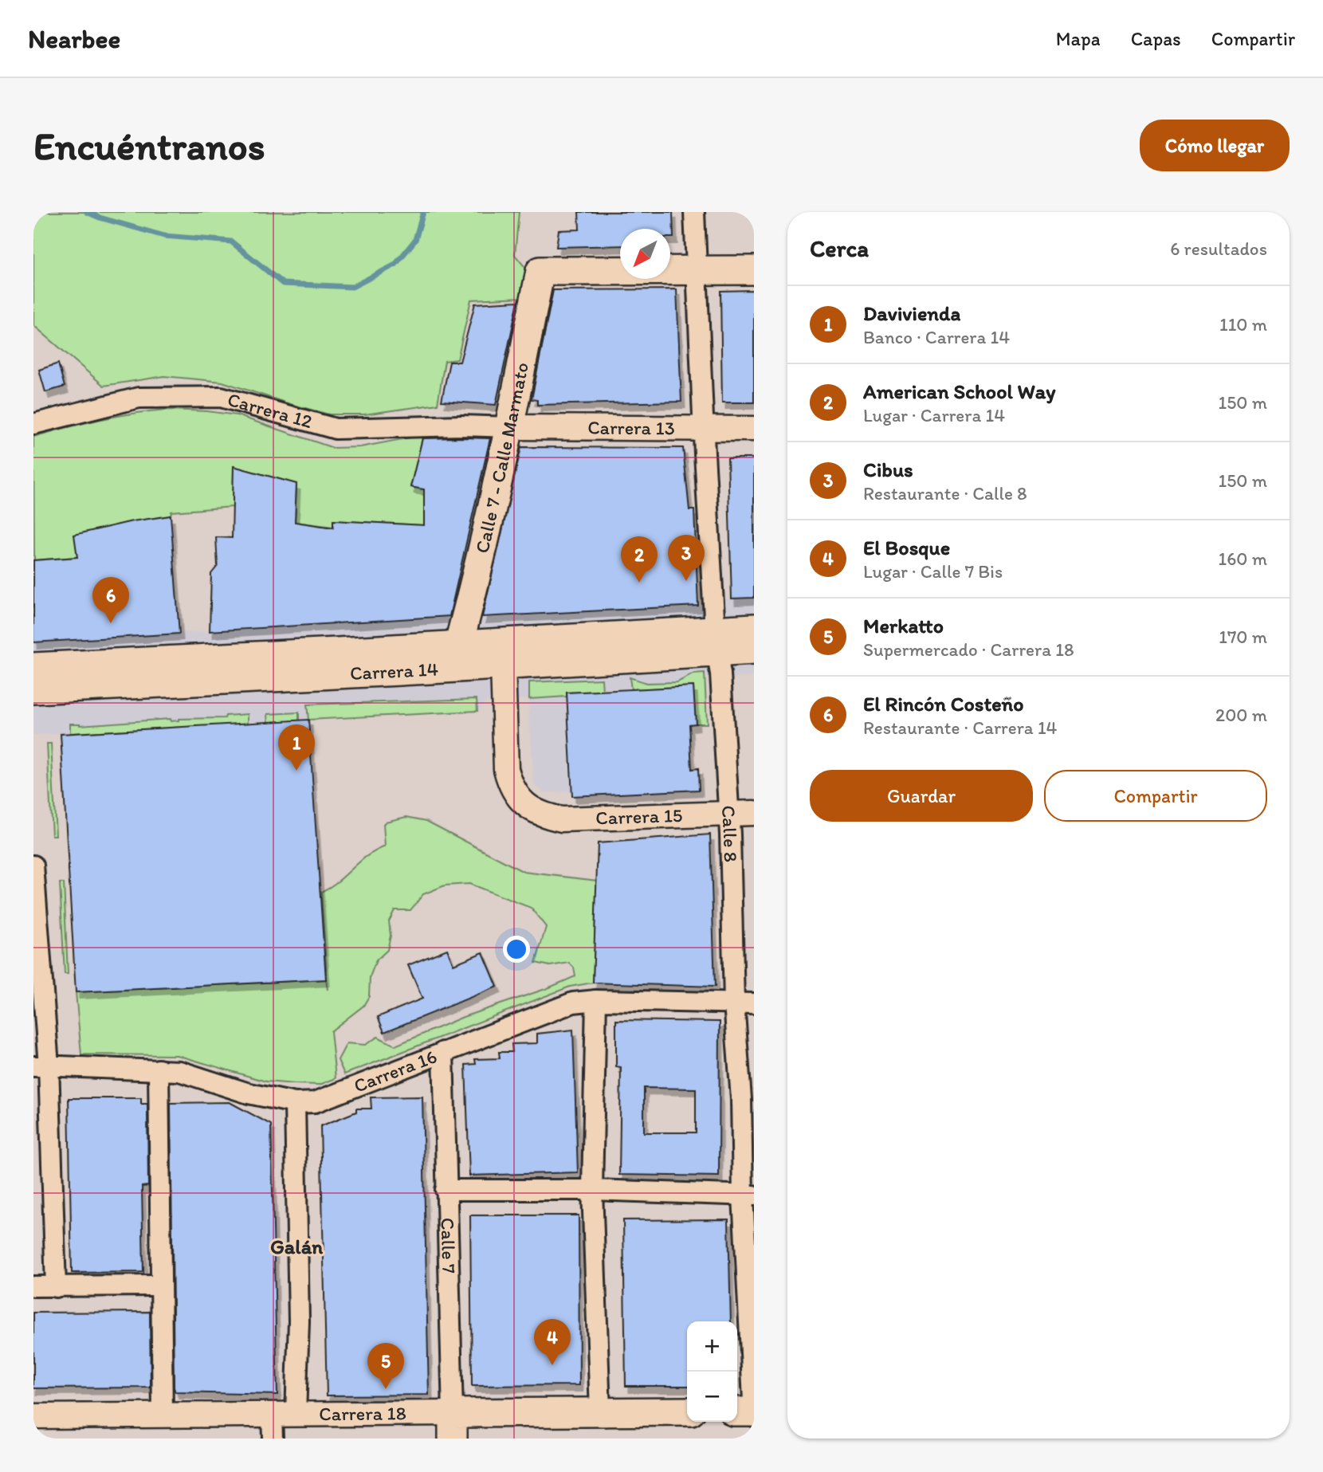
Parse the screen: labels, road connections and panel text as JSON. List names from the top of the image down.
{
  "streets": {
    "main road": ["Calle 7 - Calle Marmato", "Carrera 14", "Carrera 18"],
    "street": [
      "Carrera 12",
      "Carrera 13",
      "Carrera 15",
      "Calle 8",
      "Carrera 16",
      "Calle 7"
    ]
  },
  "crossings": [
    ["Carrera 12", "Carrera 13"],
    ["Carrera 12", "Calle 7 - Calle Marmato"],
    ["Carrera 13", "Calle 7 - Calle Marmato"],
    ["Carrera 13", "Calle 8"],
    ["Calle 7 - Calle Marmato", "Carrera 14"],
    ["Calle 7 - Calle Marmato", "Calle 8"],
    ["Carrera 14", "Carrera 15"],
    ["Carrera 14", "Calle 8"],
    ["Carrera 15", "Calle 8"],
    ["Calle 8", "Carrera 16"],
    ["Carrera 16", "Calle 7"],
    ["Calle 7", "Carrera 18"]
  ],
  "districts": ["Galán"],
  "north": "bottom left",
  "page": {
    "header": "Nearbee",
    "nav": ["Mapa", "Capas", "Compartir"],
    "buttons": [
      "Cómo llegar",
      ["Guardar", "Compartir"]
    ],
    "title": "Encuéntranos",
    "heading": ["Cerca", "6 resultados"],
    "list": [
      {
        "mark": "1",
        "name": "Davivienda",
        "note": "Banco · Carrera 14",
        "value": "110 m"
      },
      {
        "mark": "2",
        "name": "American School Way",
        "note": "Lugar · Carrera 14",
        "value": "150 m"
      },
      {
        "mark": "3",
        "name": "Cibus",
        "note": "Restaurante · Calle 8",
        "value": "150 m"
      },
      {
        "mark": "4",
        "name": "El Bosque",
        "note": "Lugar · Calle 7 Bis",
        "value": "160 m"
      },
      {
        "mark": "5",
        "name": "Merkatto",
        "note": "Supermercado · Carrera 18",
        "value": "170 m"
      },
      {
        "mark": "6",
        "name": "El Rincón Costeño",
        "note": "Restaurante · Carrera 14",
        "value": "200 m"
      }
    ],
    "pins": [
      "3",
      "2",
      "6",
      "1",
      "4",
      "5"
    ],
    "map_buttons": ["+", "−"]
  }
}
